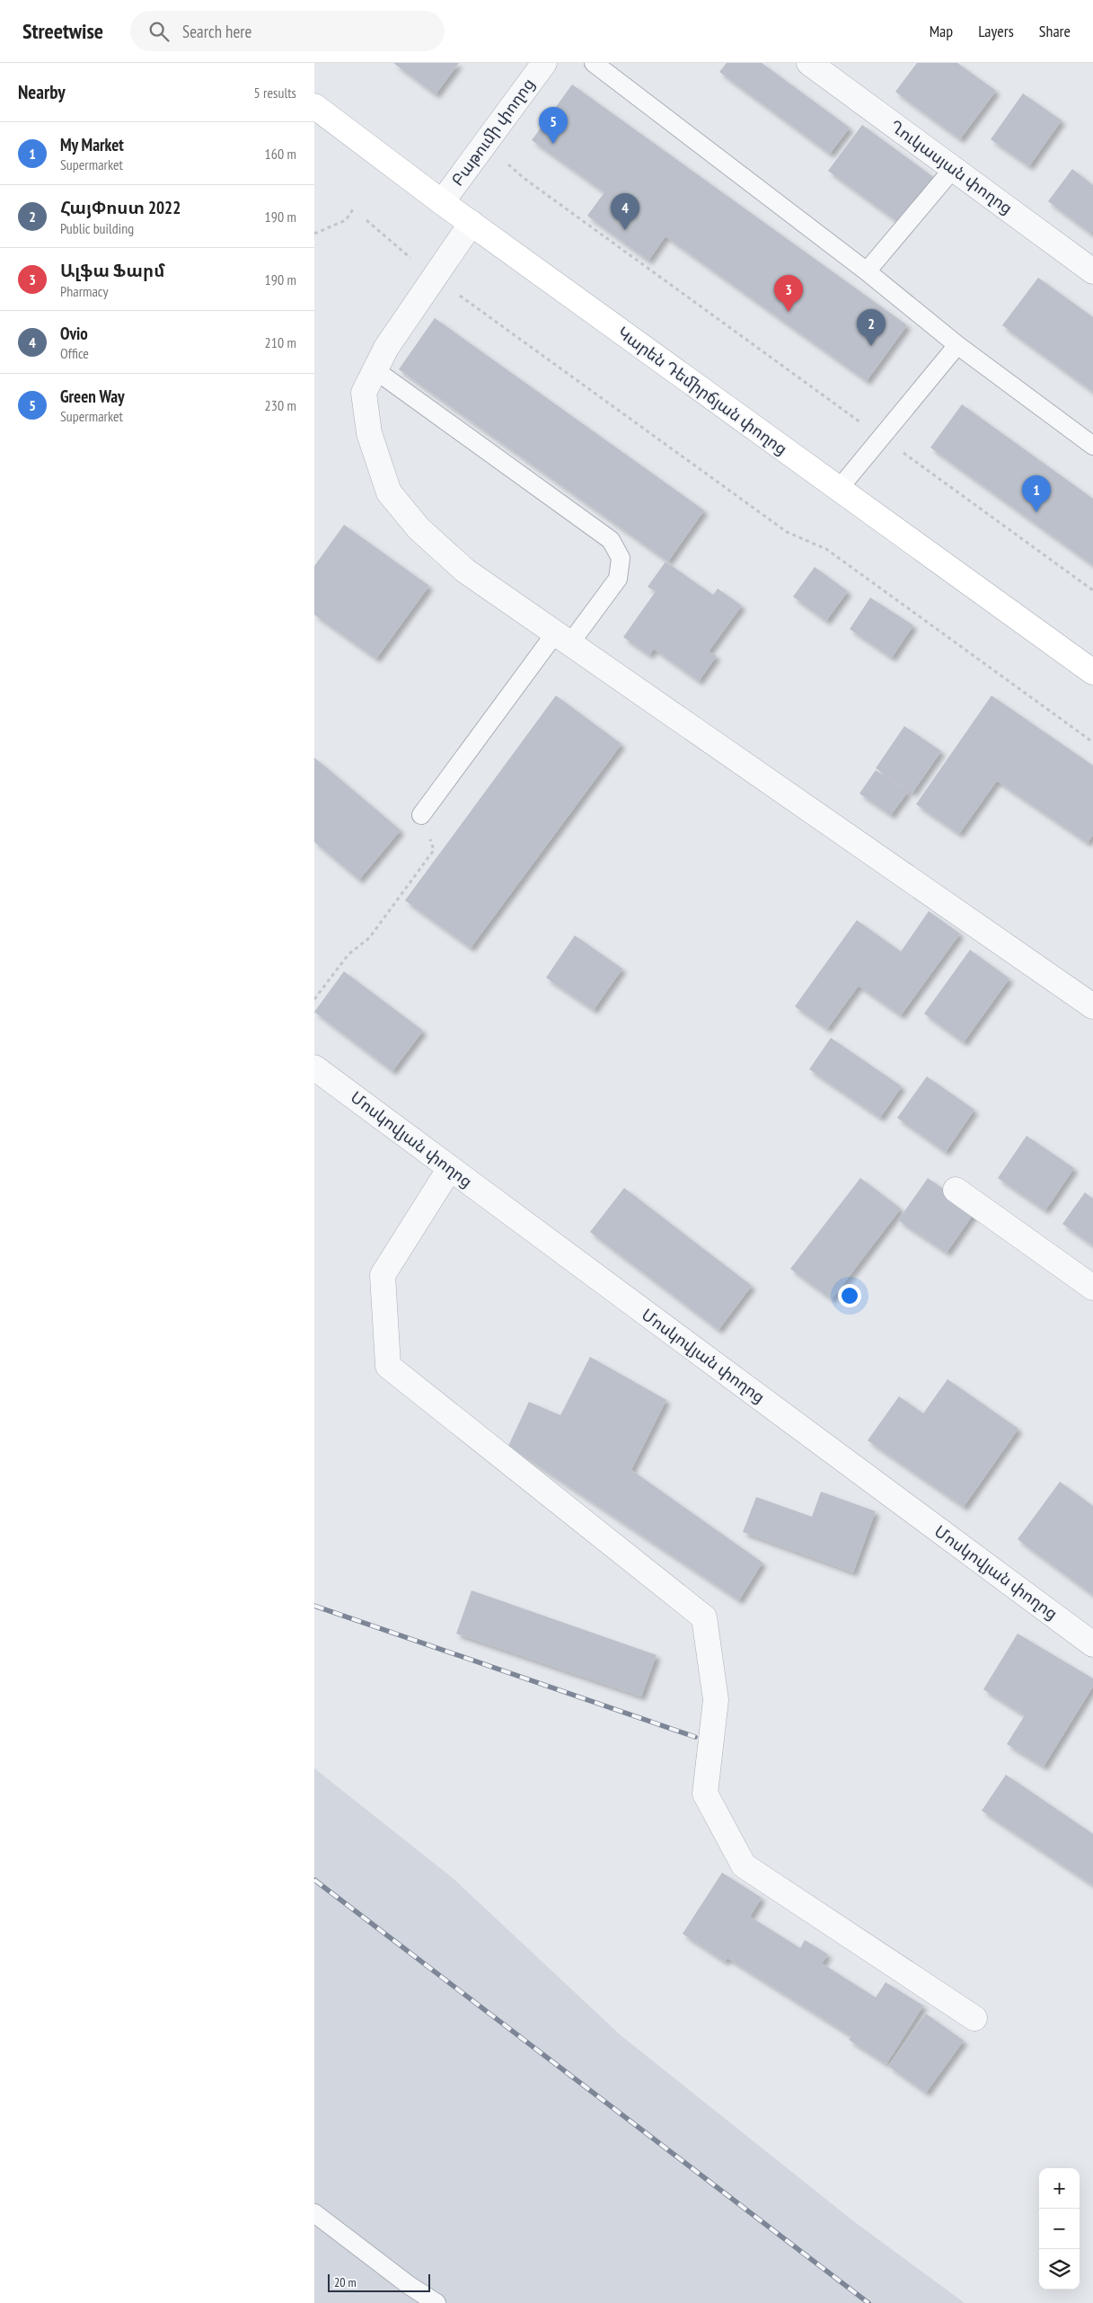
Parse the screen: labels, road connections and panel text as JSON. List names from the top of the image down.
{
  "streets": {
    "street": [
      "Բաթումի փողոց",
      "Ղուկասյան փողոց",
      "Կարեն Դեմիրճյան փողոց",
      "Մոսկովյան փողոց"
    ]
  },
  "crossings": [
    ["Բաթումի փողոց", "Կարեն Դեմիրճյան փողոց"]
  ],
  "scale_bar": "20 m",
  "page": {
    "header": "Streetwise",
    "search": "Search here",
    "nav": ["Map", "Layers", "Share"],
    "heading": ["Nearby", "5 results"],
    "pins": [
      "5",
      "4",
      "3",
      "2",
      "1"
    ],
    "list": [
      {
        "mark": "1",
        "name": "My Market",
        "note": "Supermarket",
        "value": "160 m"
      },
      {
        "mark": "2",
        "name": "ՀայՓոստ 2022",
        "note": "Public building",
        "value": "190 m"
      },
      {
        "mark": "3",
        "name": "Ալֆա Ֆարմ",
        "note": "Pharmacy",
        "value": "190 m"
      },
      {
        "mark": "4",
        "name": "Ovio",
        "note": "Office",
        "value": "210 m"
      },
      {
        "mark": "5",
        "name": "Green Way",
        "note": "Supermarket",
        "value": "230 m"
      }
    ],
    "map_buttons": ["+", "−"],
    "scale": "20 m"
  }
}
